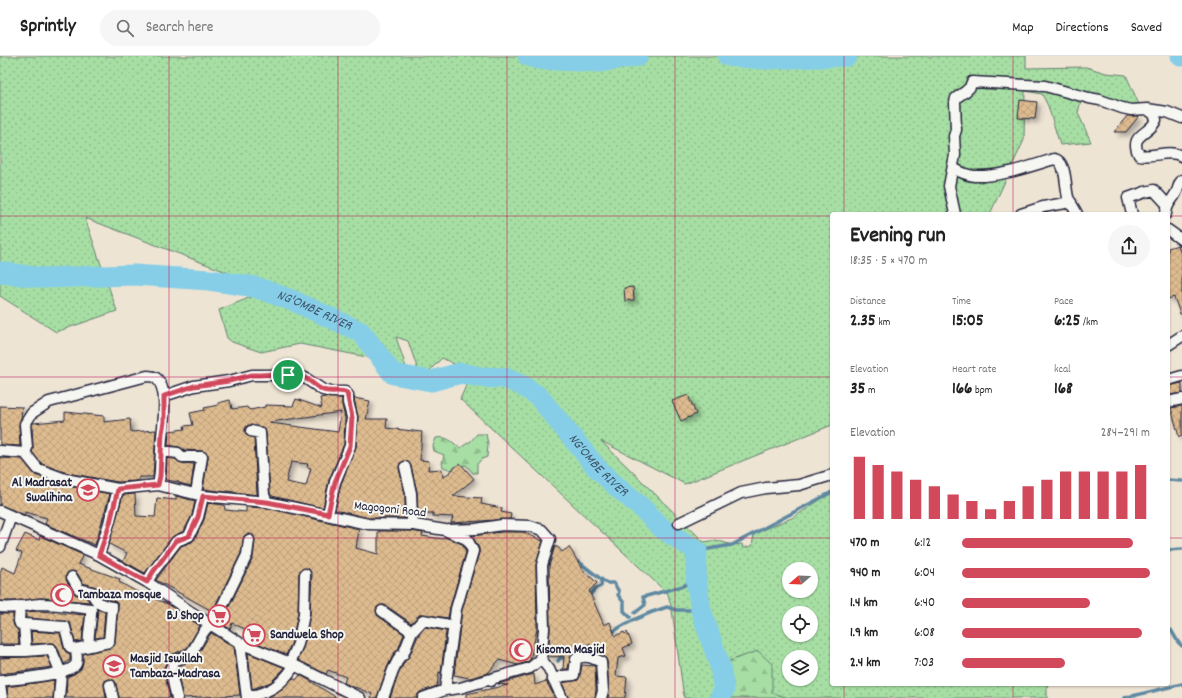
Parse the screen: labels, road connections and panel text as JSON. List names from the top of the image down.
{
  "streets": {
    "street": ["Magogoni Road"]
  },
  "water": ["NG'OMBE RIVER"],
  "places": {
    "school or university": ["Al Madrasat Swalihina", "Masjid Iswillah Tambaza-Madrasa"],
    "mosque": ["Tambaza mosque", "Kisoma Masjid"],
    "supermarket": ["BJ Shop", "Sandwela Shop"]
  },
  "north": "left",
  "page": {
    "header": "Sprintly",
    "search": "Search here",
    "nav": ["Map", "Directions", "Saved"],
    "heading": ["Evening run", "18:35 · 5 × 470 m"],
    "stats": [
      ["Distance", "2.35 km"],
      ["Time", "15:05"],
      ["Pace", "6:25 /km"],
      ["Elevation", "35 m"],
      ["Heart rate", "166 bpm"],
      ["kcal", "168"]
    ],
    "chart": ["Elevation", "284–291 m"],
    "list": [
      {
        "name": "470 m",
        "note": "6:12"
      },
      {
        "name": "940 m",
        "note": "6:04"
      },
      {
        "name": "1.4 km",
        "note": "6:40"
      },
      {
        "name": "1.9 km",
        "note": "6:08"
      },
      {
        "name": "2.4 km",
        "note": "7:03"
      }
    ]
  }
}
